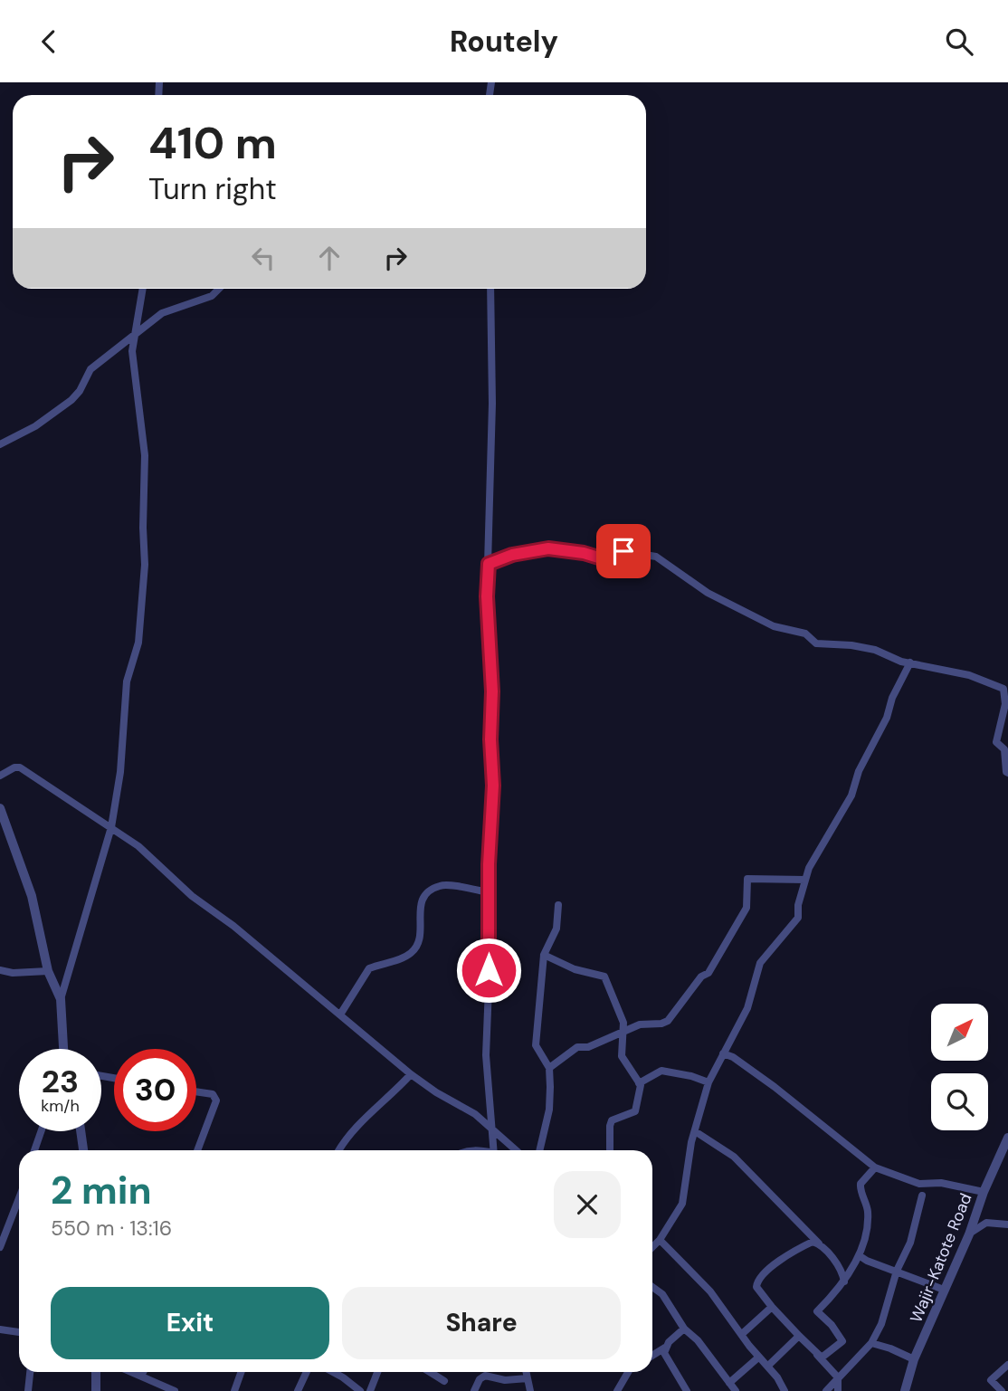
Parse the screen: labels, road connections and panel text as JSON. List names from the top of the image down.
{
  "streets": {
    "street": ["Wajir-Katote Road"]
  },
  "north": "top right",
  "page": {
    "header": "Routely",
    "turn": ["410 m", "Turn right"],
    "speed": "23 km/h",
    "limit": "30",
    "heading": ["2 min", "550 m · 13:16"],
    "buttons": ["Exit", "Share"]
  }
}
